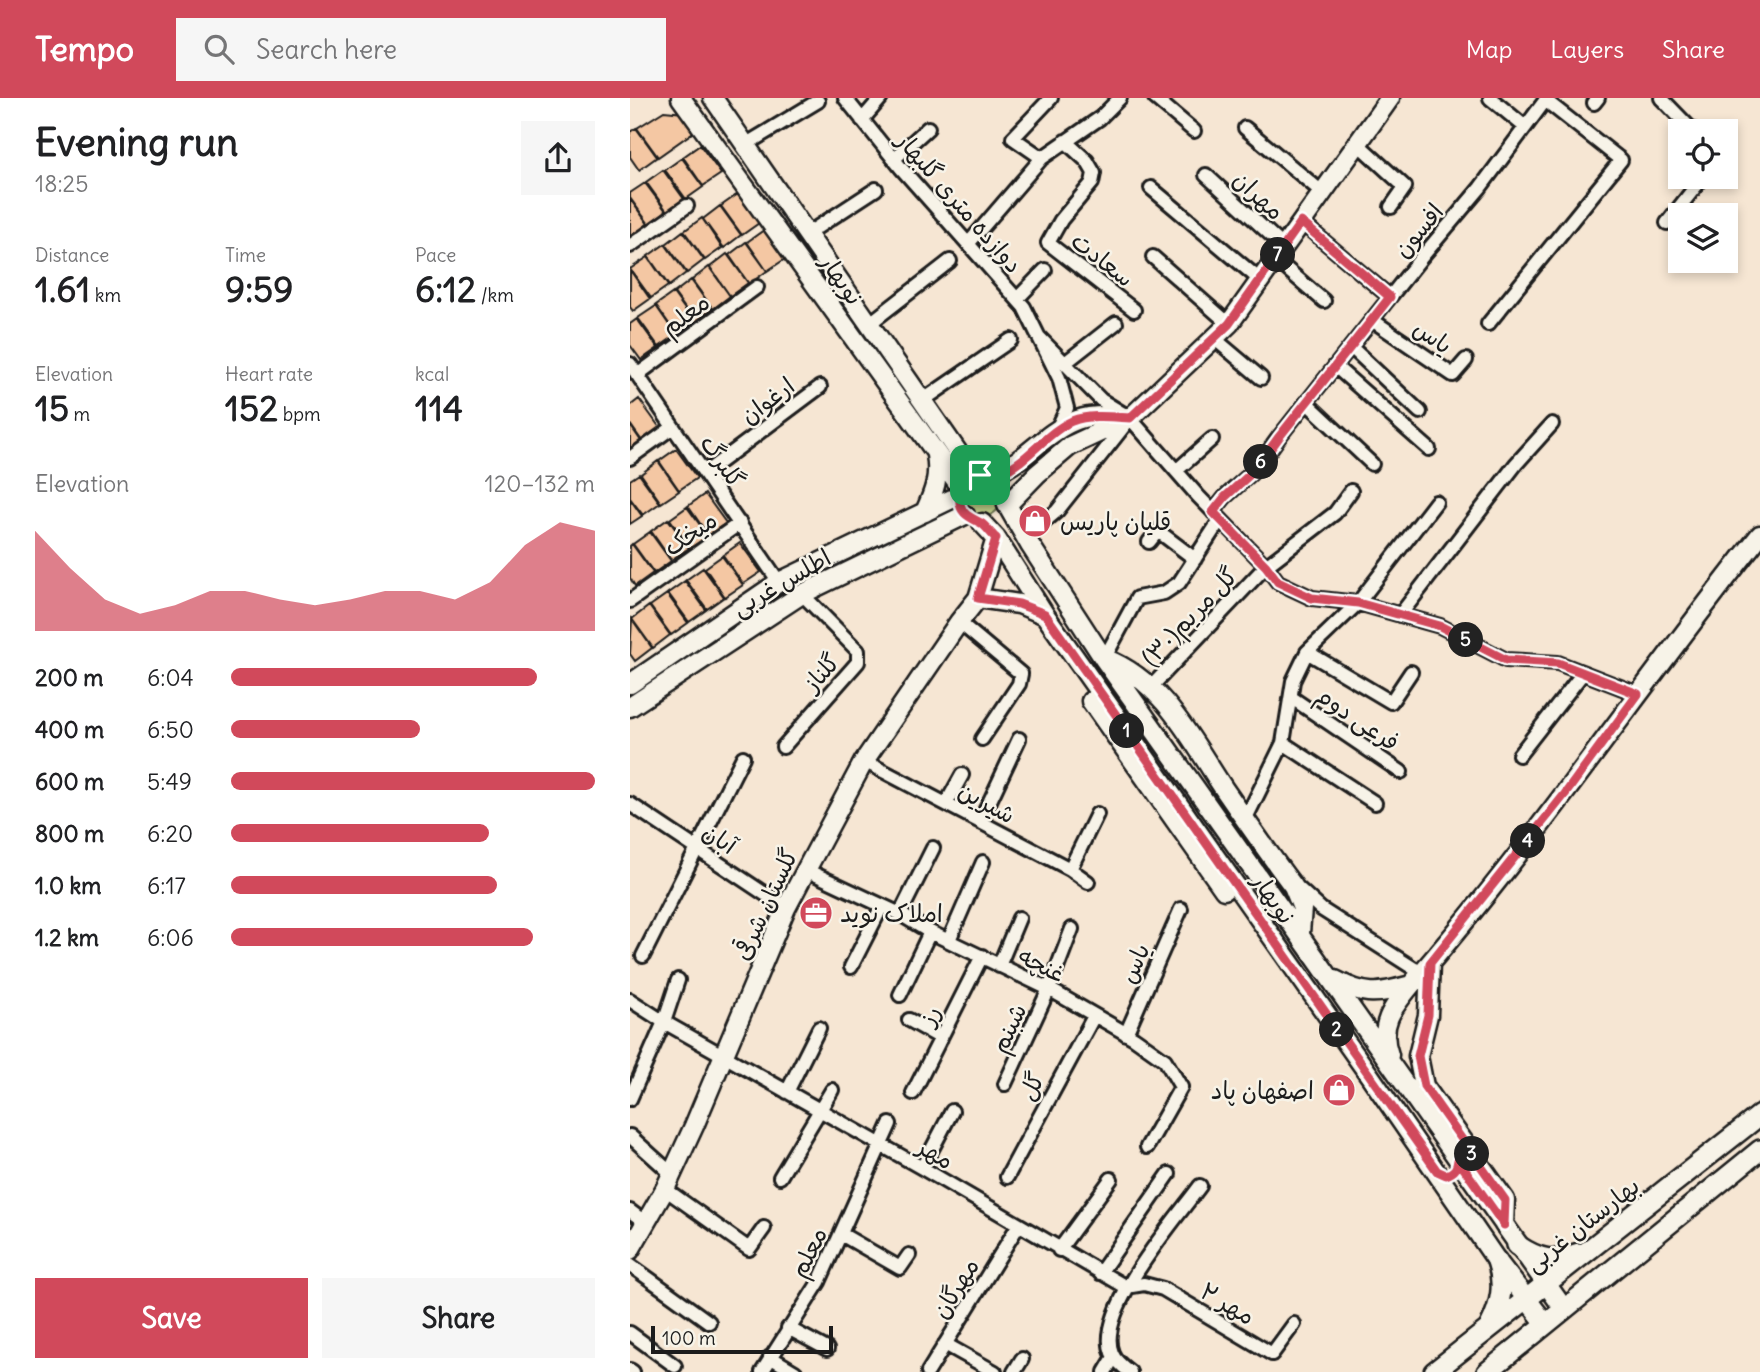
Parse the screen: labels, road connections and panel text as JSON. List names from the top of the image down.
{
  "streets": {
    "main road": ["بهارستان غربی"],
    "street": [
      "مهران",
      "دوازده متری گلبهار",
      "افسون",
      "سعادت",
      "نوبهار",
      "معلم",
      "یاس",
      "ارغوان",
      "گلبرگ",
      "میخک",
      "اطلس غربی",
      "گل مریم(۳۰)",
      "گلناز",
      "فرعی دوم",
      "شیرین",
      "آبان",
      "گلستان شرقی",
      "غنچه",
      "رز",
      "شبنم",
      "گل",
      "مهر",
      "مهرگان",
      "مهر ۲"
    ]
  },
  "crossings": [
    ["افسون", "نوبهار"],
    ["افسون", "یاس"],
    ["نوبهار", "اطلس غربی"],
    ["نوبهار", "گلستان شرقی"],
    ["نوبهار", "بهارستان غربی"],
    ["معلم", "گلبرگ"],
    ["معلم", "مهر"],
    ["یاس", "غنچه"],
    ["ارغوان", "گلبرگ"],
    ["گلبرگ", "میخک"],
    ["گلبرگ", "اطلس غربی"],
    ["اطلس غربی", "گلناز"],
    ["شیرین", "گلستان شرقی"],
    ["آبان", "گلستان شرقی"],
    ["گلستان شرقی", "غنچه"],
    ["گلستان شرقی", "مهر"],
    ["غنچه", "رز"],
    ["غنچه", "شبنم"],
    ["غنچه", "گل"],
    ["مهر", "مهرگان"],
    ["مهر", "مهر ۲"]
  ],
  "places": {
    "shop": ["قلیان پاریس", "اصفهان پاد"],
    "office": ["املاک نوید"]
  },
  "scale_bar": "100 m",
  "page": {
    "header": "Tempo",
    "search": "Search here",
    "nav": ["Map", "Layers", "Share"],
    "heading": ["Evening run", "18:25"],
    "stats": [
      ["Distance", "1.61 km"],
      ["Time", "9:59"],
      ["Pace", "6:12 /km"],
      ["Elevation", "15 m"],
      ["Heart rate", "152 bpm"],
      ["kcal", "114"]
    ],
    "pins": [
      "7",
      "6",
      "5",
      "1",
      "4",
      "2",
      "3"
    ],
    "chart": ["Elevation", "120–132 m"],
    "list": [
      {
        "name": "200 m",
        "note": "6:04"
      },
      {
        "name": "400 m",
        "note": "6:50"
      },
      {
        "name": "600 m",
        "note": "5:49"
      },
      {
        "name": "800 m",
        "note": "6:20"
      },
      {
        "name": "1.0 km",
        "note": "6:17"
      },
      {
        "name": "1.2 km",
        "note": "6:06"
      }
    ],
    "buttons": ["Save", "Share"],
    "scale": "100 m"
  }
}
